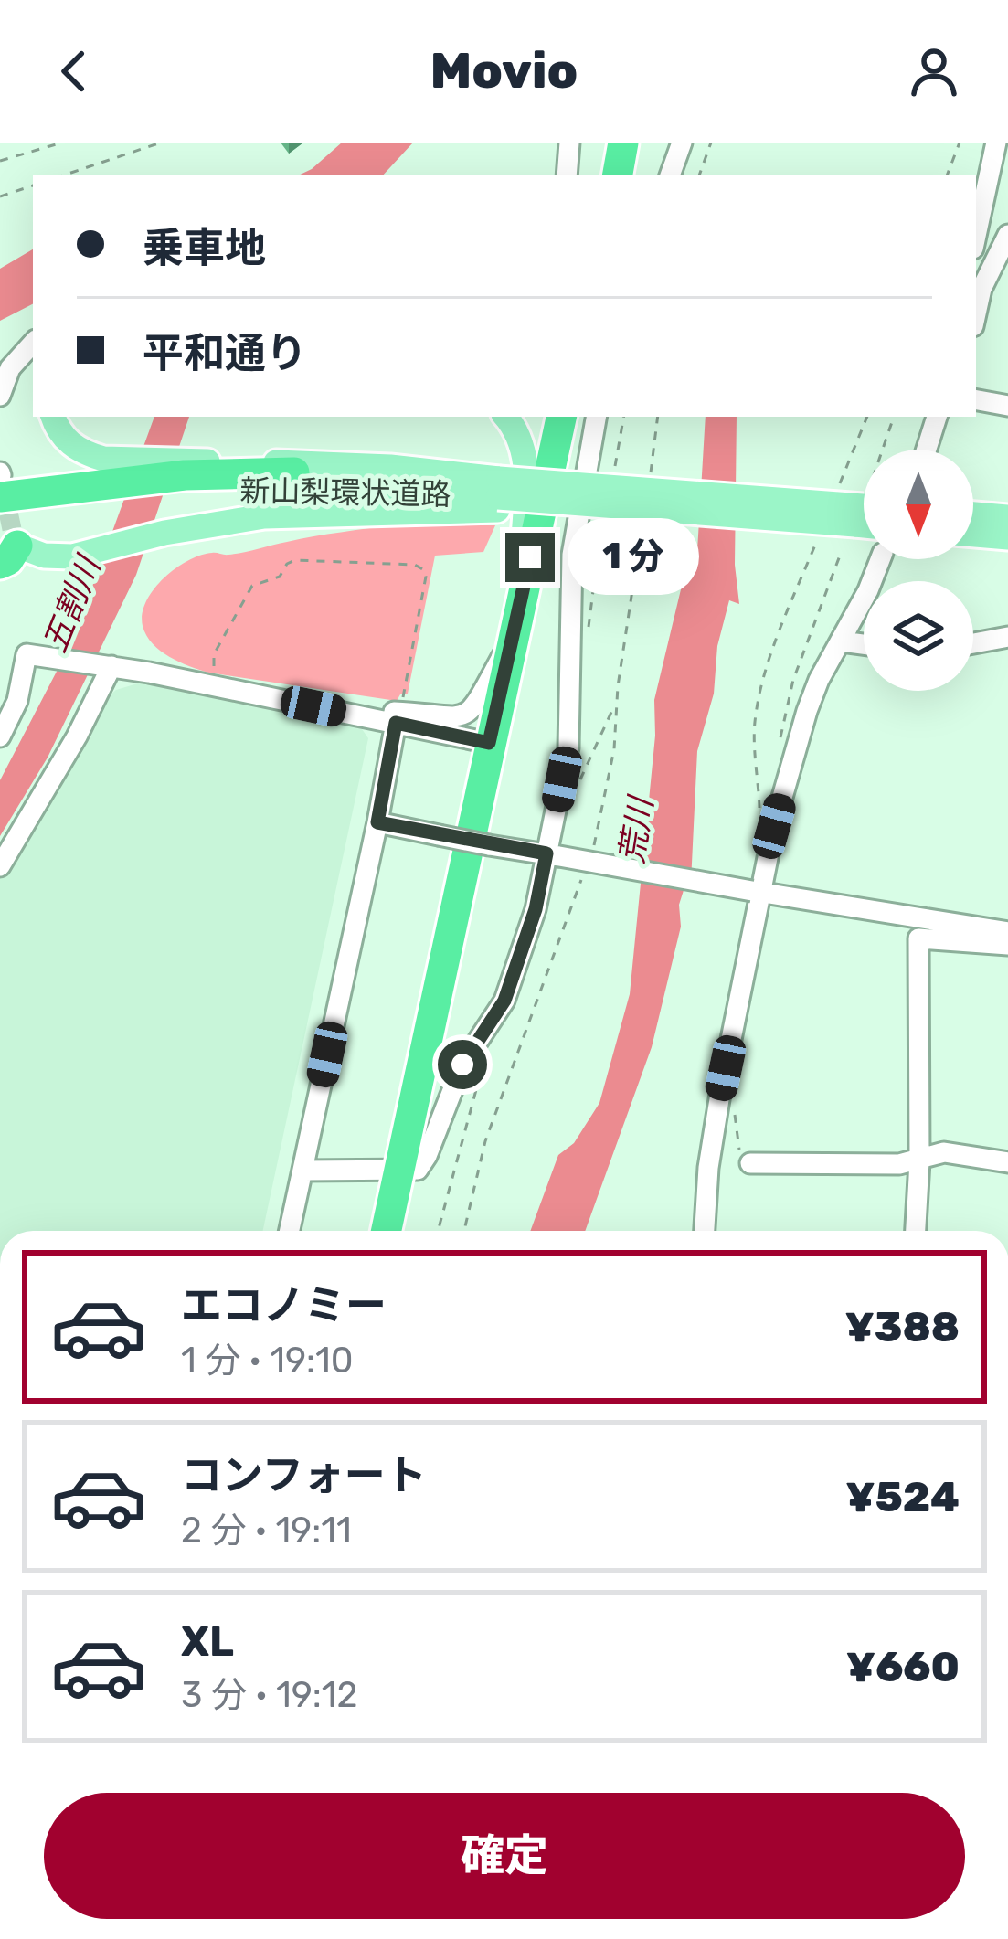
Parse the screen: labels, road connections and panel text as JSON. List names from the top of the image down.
{
  "streets": {
    "highway": ["新山梨環状道路"]
  },
  "water": ["五割川", "荒川"],
  "north": "bottom",
  "page": {
    "header": "Movio",
    "banner": ["乗車地", "平和通り"],
    "bubble": "1 分",
    "list": [
      {
        "name": "エコノミー",
        "note": "1 分 · 19:10",
        "value": "¥388"
      },
      {
        "name": "コンフォート",
        "note": "2 分 · 19:11",
        "value": "¥524"
      },
      {
        "name": "XL",
        "note": "3 分 · 19:12",
        "value": "¥660"
      }
    ],
    "buttons": "確定"
  }
}
